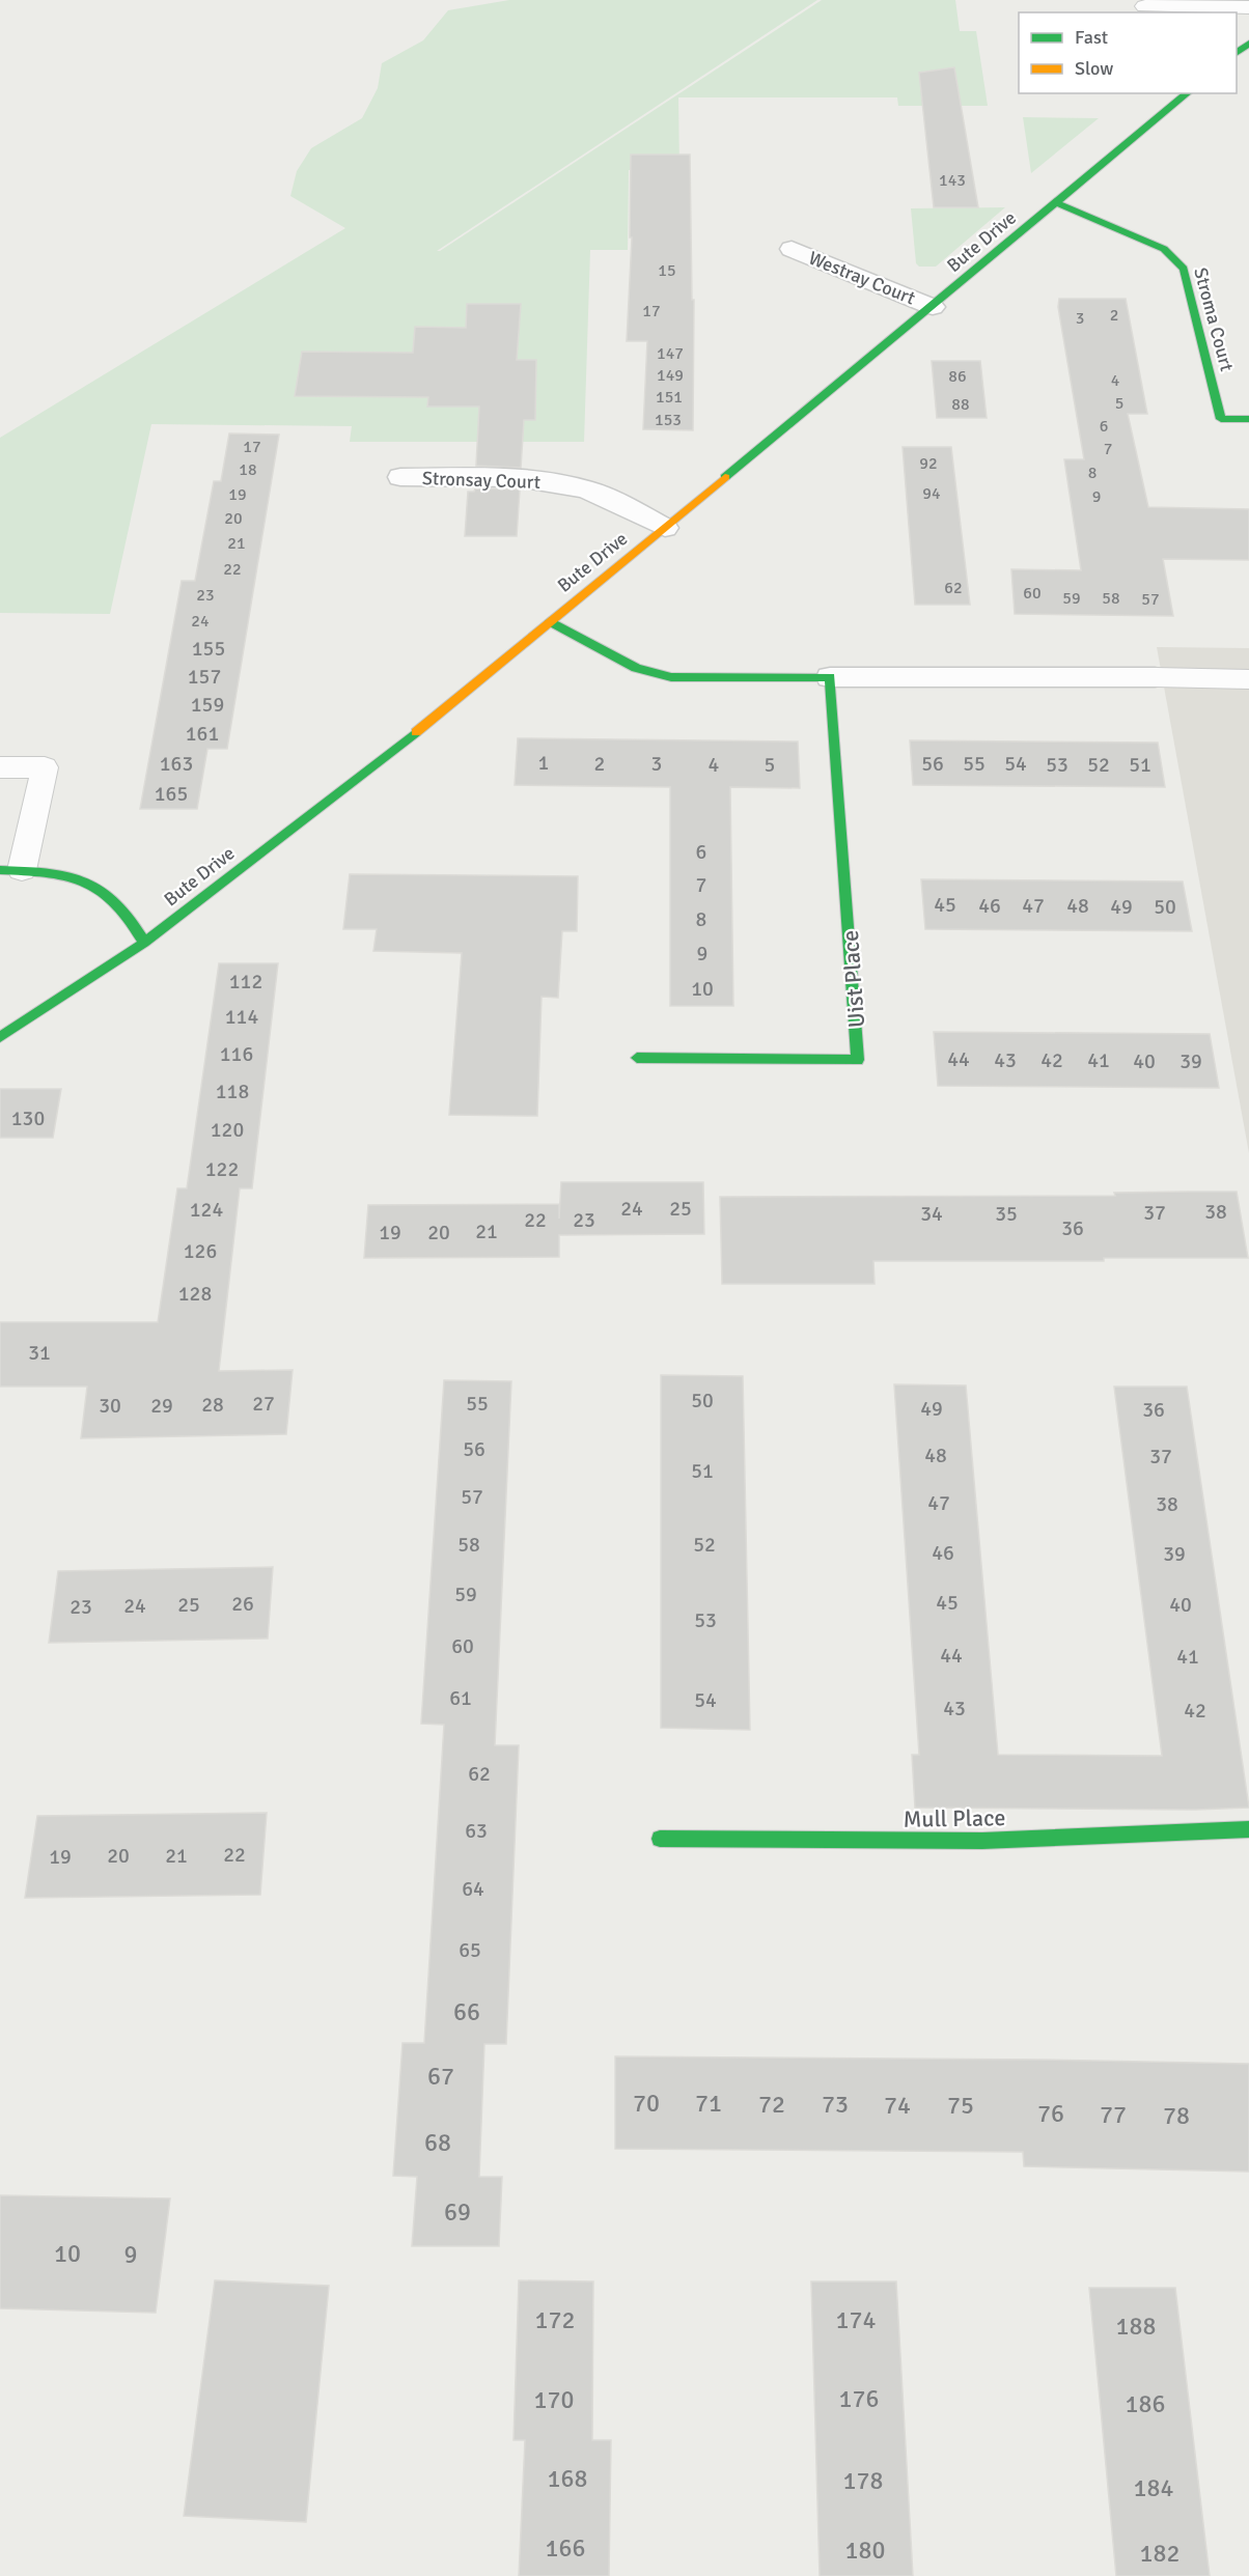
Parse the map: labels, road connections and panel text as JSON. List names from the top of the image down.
{
  "streets": {
    "street": [
      "Bute Drive",
      "Westray Court",
      "Stroma Court",
      "Stronsay Court",
      "Uist Place",
      "Mull Place"
    ]
  },
  "crossings": [
    ["Bute Drive", "Westray Court"],
    ["Bute Drive", "Stroma Court"],
    ["Bute Drive", "Stronsay Court"]
  ],
  "house_numbers": [
    "143",
    "15",
    "17",
    "2",
    "3",
    "147",
    "149",
    "86",
    "4",
    "151",
    "5",
    "88",
    "153",
    "6",
    "17",
    "7",
    "92",
    "18",
    "8",
    "94",
    "19",
    "9",
    "20",
    "21",
    "22",
    "62",
    "60",
    "23",
    "59",
    "58",
    "57",
    "24",
    "155",
    "157",
    "159",
    "161",
    "1",
    "163",
    "2",
    "3",
    "56",
    "55",
    "54",
    "4",
    "5",
    "53",
    "52",
    "51",
    "165",
    "6",
    "7",
    "45",
    "46",
    "47",
    "48",
    "49",
    "50",
    "8",
    "9",
    "112",
    "10",
    "114",
    "116",
    "44",
    "43",
    "42",
    "41",
    "40",
    "39",
    "118",
    "130",
    "120",
    "122",
    "24",
    "25",
    "124",
    "38",
    "37",
    "34",
    "35",
    "22",
    "23",
    "36",
    "21",
    "19",
    "20",
    "126",
    "128",
    "31",
    "50",
    "27",
    "55",
    "28",
    "30",
    "29",
    "49",
    "36",
    "56",
    "48",
    "37",
    "51",
    "57",
    "47",
    "38",
    "58",
    "52",
    "46",
    "39",
    "59",
    "45",
    "26",
    "25",
    "40",
    "24",
    "23",
    "53",
    "60",
    "44",
    "41",
    "61",
    "54",
    "43",
    "42",
    "62",
    "63",
    "22",
    "20",
    "21",
    "19",
    "64",
    "65",
    "66",
    "67",
    "70",
    "71",
    "72",
    "73",
    "74",
    "75",
    "76",
    "77",
    "78",
    "68",
    "69",
    "10",
    "9",
    "172",
    "174",
    "188",
    "176",
    "170",
    "186",
    "168",
    "178",
    "184",
    "166",
    "180",
    "182"
  ],
  "legend": ["Fast", "Slow"]
}
